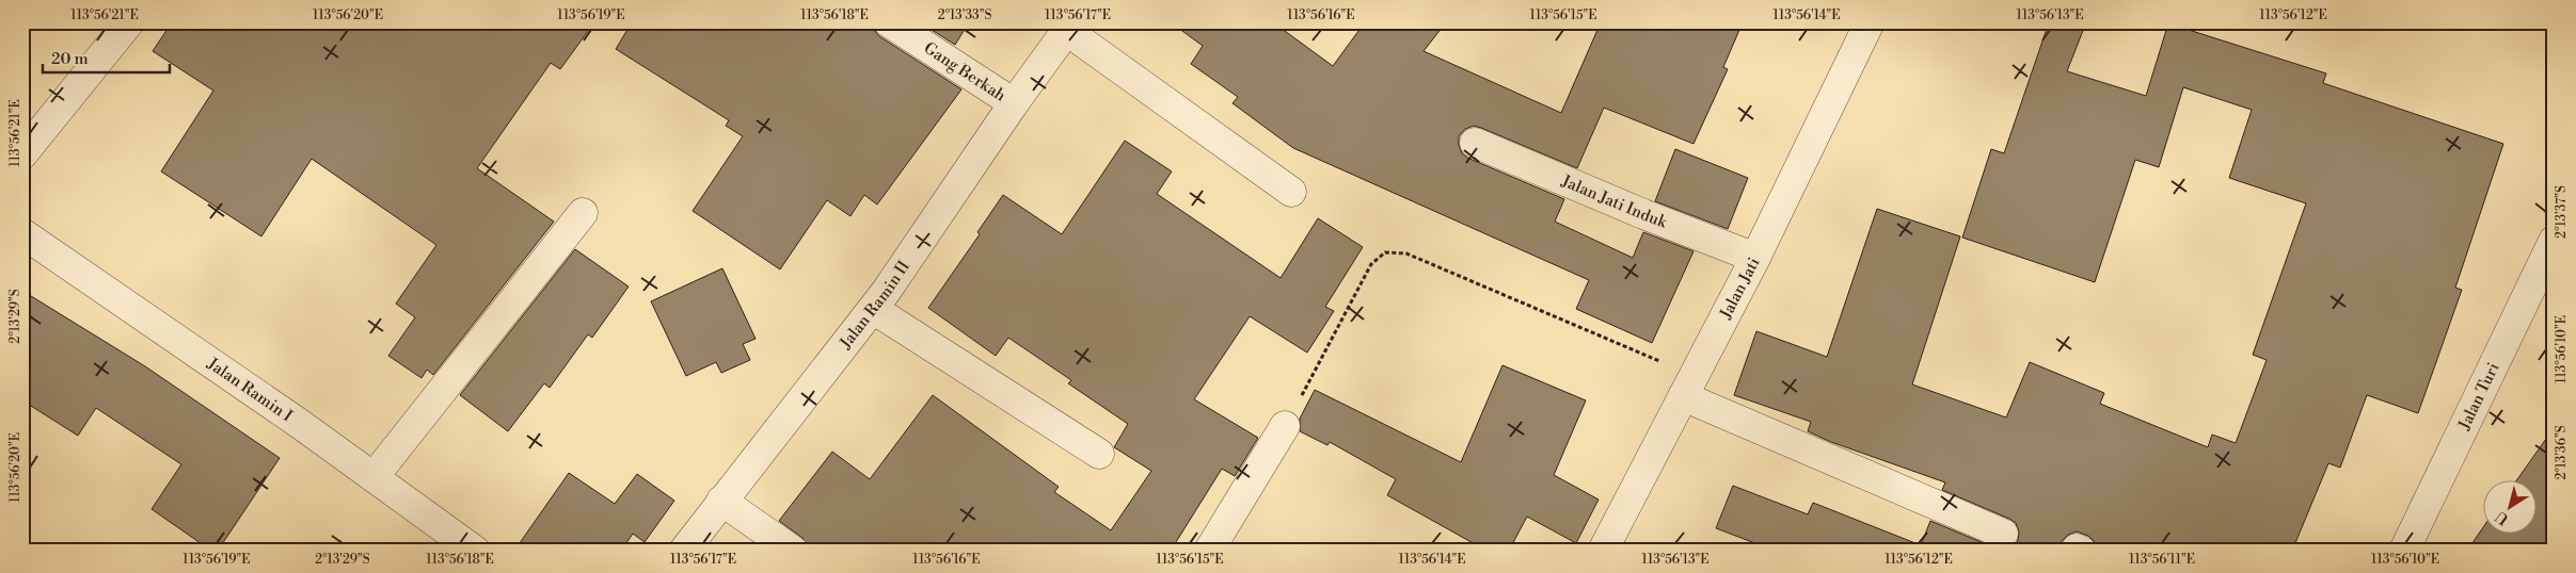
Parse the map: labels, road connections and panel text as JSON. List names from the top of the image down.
{
  "streets": {
    "street": [
      "Gang Berkah",
      "Jalan Jati Induk",
      "Jalan Jati",
      "Jalan Ramin II",
      "Jalan Ramin I",
      "Jalan Turi"
    ]
  },
  "crossings": [
    ["Gang Berkah", "Jalan Ramin II"],
    ["Jalan Jati Induk", "Jalan Jati"]
  ],
  "scale_bar": "20 m",
  "north": "bottom left",
  "coordinates": [
    "113°56'21\"E",
    "113°56'20\"E",
    "113°56'19\"E",
    "113°56'18\"E",
    "2°13'33\"S",
    "113°56'17\"E",
    "113°56'16\"E",
    "113°56'15\"E",
    "113°56'14\"E",
    "113°56'13\"E",
    "113°56'12\"E",
    "2°13'37\"S",
    "2°13'29\"S",
    "113°56'10\"E",
    "2°13'36\"S",
    "113°56'11\"E"
  ]
}
